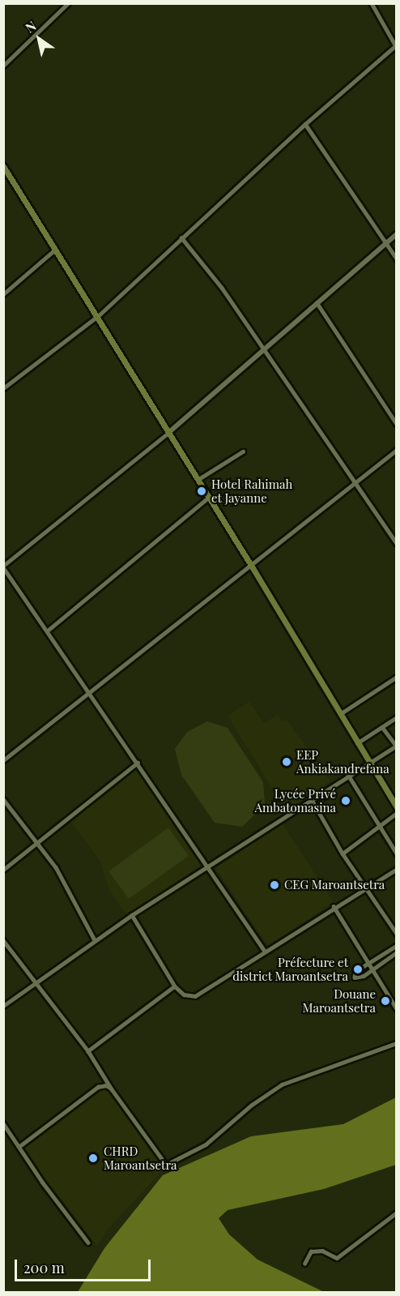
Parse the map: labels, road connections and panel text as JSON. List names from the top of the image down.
{
  "places": [
    "Hotel Rahimah et Jayanne",
    "EEP Ankiakandrefana",
    "Lycée Privé Ambatomasina",
    "CEG Maroantsetra",
    "Préfecture et district Maroantsetra",
    "Douane Maroantsetra",
    "CHRD Maroantsetra"
  ],
  "scale_bar": "200 m",
  "north": "top left"
}
